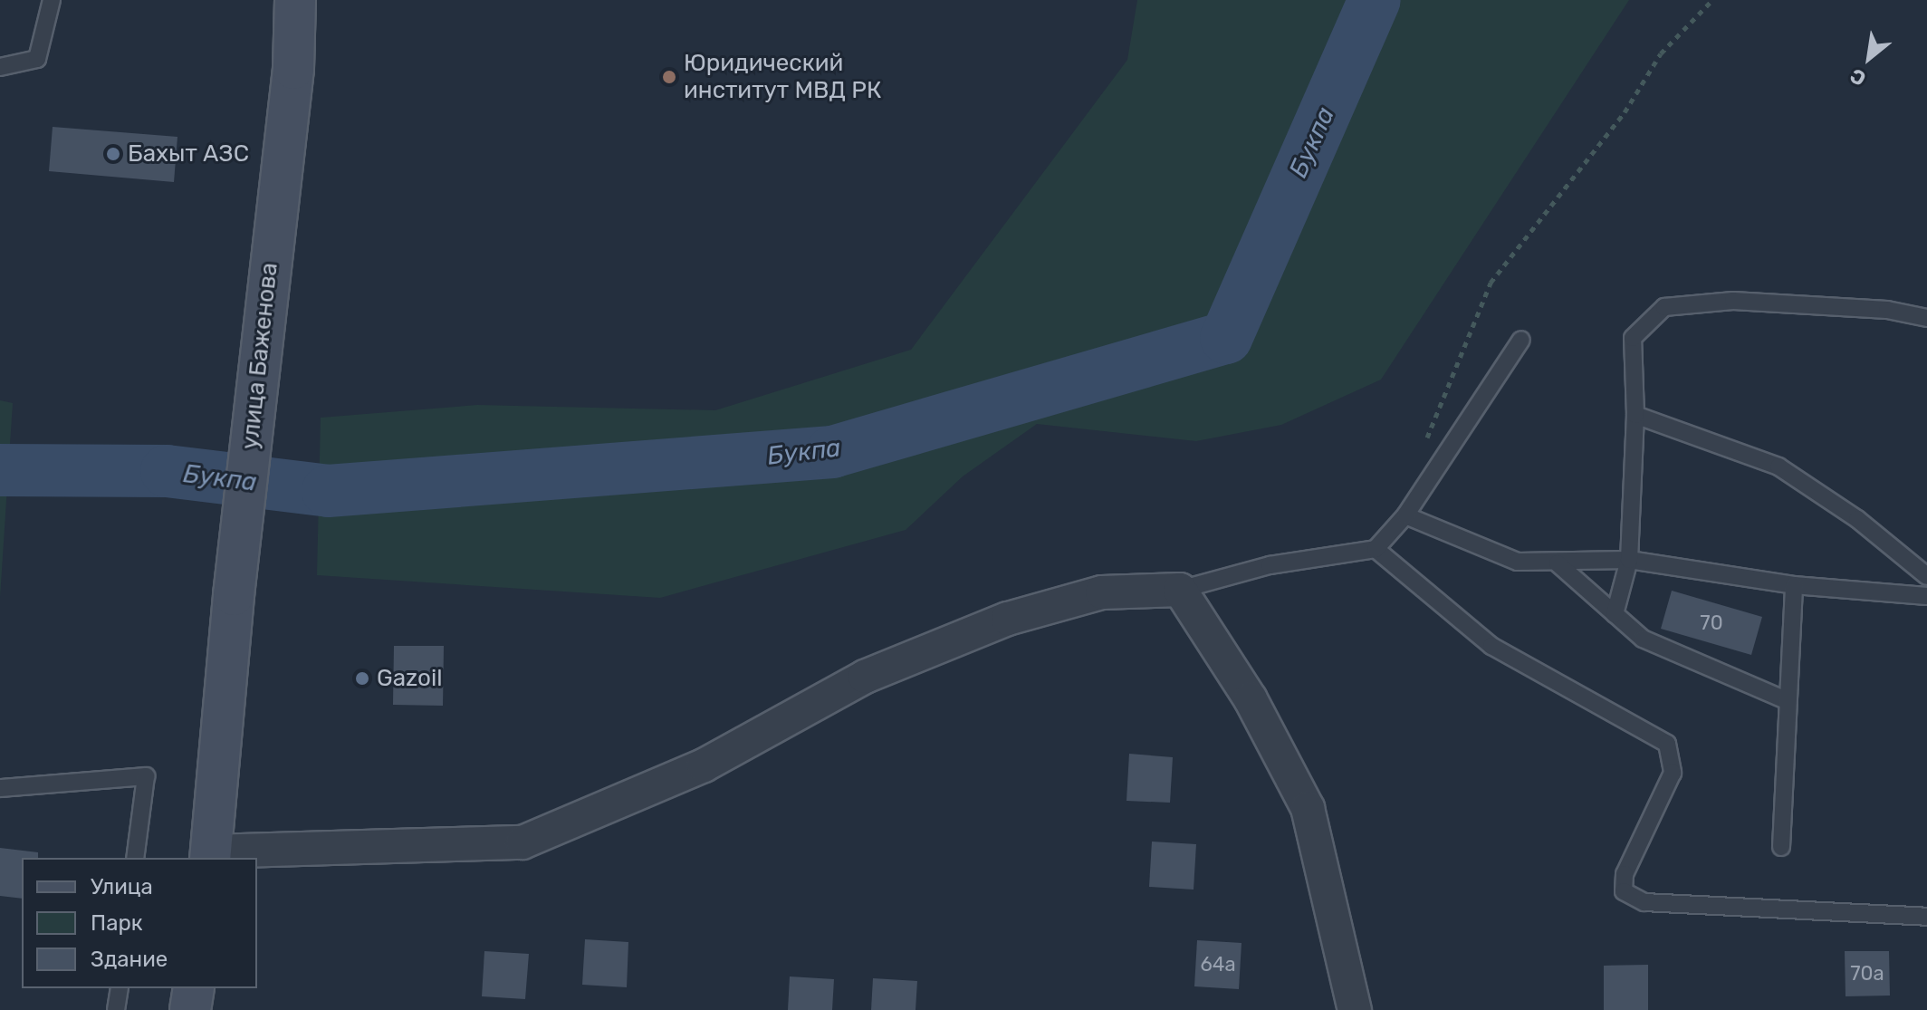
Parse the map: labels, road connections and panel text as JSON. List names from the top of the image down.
{
  "streets": {
    "main road": ["улица Баженова"]
  },
  "water": ["Букпа"],
  "places": ["Юридический институт МВД РК", "Бахыт АЗС", "Gazoil"],
  "house_numbers": ["70", "64а", "70а"],
  "legend": ["Улица", "Парк", "Здание"],
  "north": "bottom left"
}
